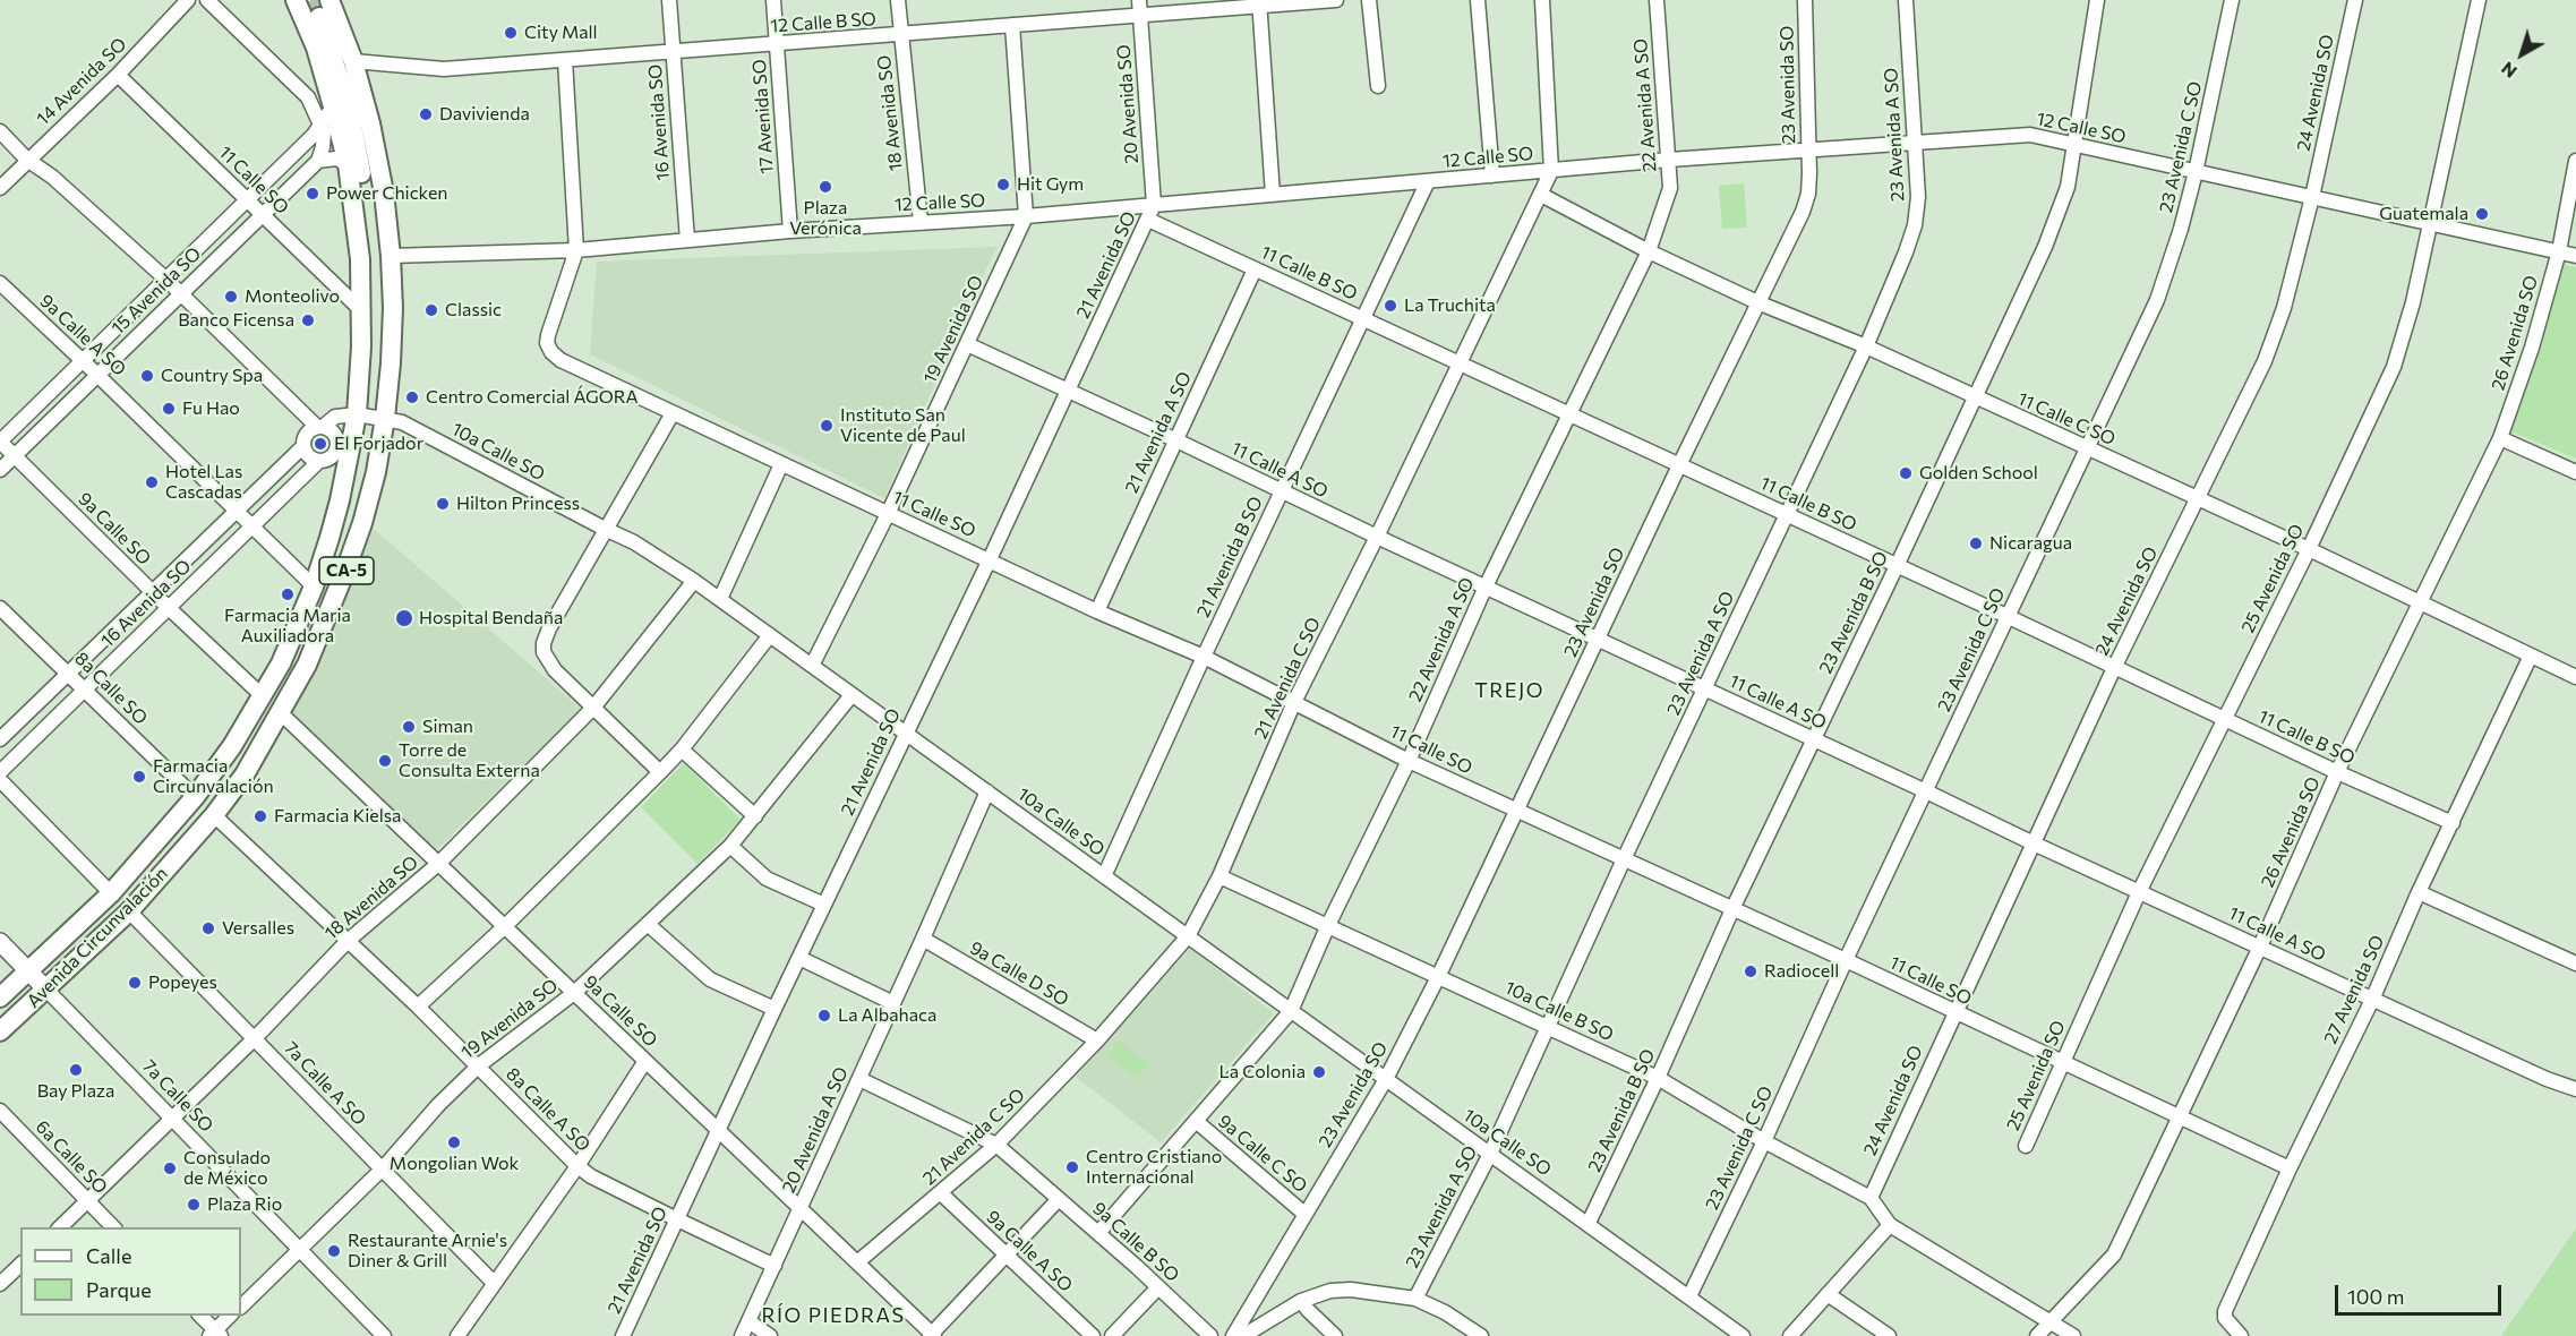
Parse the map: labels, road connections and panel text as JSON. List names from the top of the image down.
{
  "streets": {
    "highway": ["CA-5", "Avenida Circunvalación"],
    "main road": ["7a Calle SO"],
    "street": [
      "12 Calle B SO",
      "14 Avenida SO",
      "23 Avenida SO",
      "24 Avenida SO",
      "20 Avenida SO",
      "22 Avenida A SO",
      "18 Avenida SO",
      "17 Avenida SO",
      "16 Avenida SO",
      "12 Calle SO",
      "23 Avenida A SO",
      "23 Avenida C SO",
      "11 Calle SO",
      "21 Avenida SO",
      "11 Calle B SO",
      "15 Avenida SO",
      "19 Avenida SO",
      "26 Avenida SO",
      "9a Calle A SO",
      "11 Calle C SO",
      "21 Avenida A SO",
      "10a Calle SO",
      "11 Calle A SO",
      "9a Calle SO",
      "21 Avenida B SO",
      "25 Avenida SO",
      "23 Avenida B SO",
      "21 Avenida C SO",
      "8a Calle SO",
      "9a Calle D SO",
      "27 Avenida SO",
      "10a Calle B SO",
      "7a Calle A SO",
      "8a Calle A SO",
      "20 Avenida A SO",
      "9a Calle C SO",
      "6a Calle SO",
      "9a Calle B SO"
    ]
  },
  "crossings": [
    ["12 Calle B SO", "20 Avenida SO"],
    ["12 Calle B SO", "18 Avenida SO"],
    ["12 Calle B SO", "17 Avenida SO"],
    ["12 Calle B SO", "16 Avenida SO"],
    ["12 Calle B SO", "19 Avenida SO"],
    ["12 Calle B SO", "Avenida Circunvalación"],
    ["14 Avenida SO", "11 Calle SO"],
    ["23 Avenida SO", "12 Calle SO"],
    ["23 Avenida SO", "11 Calle SO"],
    ["23 Avenida SO", "11 Calle B SO"],
    ["23 Avenida SO", "11 Calle C SO"],
    ["23 Avenida SO", "10a Calle SO"],
    ["23 Avenida SO", "11 Calle A SO"],
    ["23 Avenida SO", "10a Calle B SO"],
    ["23 Avenida SO", "9a Calle C SO"],
    ["24 Avenida SO", "12 Calle SO"],
    ["24 Avenida SO", "11 Calle SO"],
    ["24 Avenida SO", "11 Calle B SO"],
    ["24 Avenida SO", "11 Calle C SO"],
    ["24 Avenida SO", "11 Calle A SO"],
    ["24 Avenida SO", "10a Calle B SO"],
    ["20 Avenida SO", "12 Calle SO"],
    ["20 Avenida SO", "21 Avenida SO"],
    ["22 Avenida A SO", "12 Calle SO"],
    ["22 Avenida A SO", "11 Calle SO"],
    ["22 Avenida A SO", "11 Calle B SO"],
    ["22 Avenida A SO", "11 Calle C SO"],
    ["22 Avenida A SO", "10a Calle SO"],
    ["22 Avenida A SO", "11 Calle A SO"],
    ["22 Avenida A SO", "10a Calle B SO"],
    ["22 Avenida A SO", "9a Calle C SO"],
    ["22 Avenida A SO", "9a Calle B SO"],
    ["18 Avenida SO", "12 Calle SO"],
    ["18 Avenida SO", "10a Calle SO"],
    ["18 Avenida SO", "9a Calle SO"],
    ["18 Avenida SO", "7a Calle A SO"],
    ["18 Avenida SO", "7a Calle SO"],
    ["18 Avenida SO", "8a Calle A SO"],
    ["18 Avenida SO", "6a Calle SO"],
    ["17 Avenida SO", "12 Calle SO"],
    ["16 Avenida SO", "12 Calle SO"],
    ["16 Avenida SO", "9a Calle A SO"],
    ["16 Avenida SO", "10a Calle SO"],
    ["16 Avenida SO", "9a Calle SO"],
    ["16 Avenida SO", "8a Calle SO"],
    ["16 Avenida SO", "Avenida Circunvalación"],
    ["12 Calle SO", "23 Avenida A SO"],
    ["12 Calle SO", "23 Avenida C SO"],
    ["12 Calle SO", "11 Calle SO"],
    ["12 Calle SO", "21 Avenida SO"],
    ["12 Calle SO", "19 Avenida SO"],
    ["12 Calle SO", "26 Avenida SO"],
    ["12 Calle SO", "21 Avenida B SO"],
    ["12 Calle SO", "25 Avenida SO"],
    ["12 Calle SO", "23 Avenida B SO"],
    ["12 Calle SO", "21 Avenida C SO"],
    ["12 Calle SO", "Avenida Circunvalación"],
    ["23 Avenida A SO", "11 Calle SO"],
    ["23 Avenida A SO", "11 Calle B SO"],
    ["23 Avenida A SO", "11 Calle C SO"],
    ["23 Avenida A SO", "10a Calle SO"],
    ["23 Avenida A SO", "11 Calle A SO"],
    ["23 Avenida A SO", "10a Calle B SO"],
    ["23 Avenida C SO", "11 Calle SO"],
    ["23 Avenida C SO", "11 Calle B SO"],
    ["23 Avenida C SO", "11 Calle C SO"],
    ["23 Avenida C SO", "10a Calle SO"],
    ["23 Avenida C SO", "11 Calle A SO"],
    ["23 Avenida C SO", "10a Calle B SO"],
    ["11 Calle SO", "21 Avenida SO"],
    ["11 Calle SO", "15 Avenida SO"],
    ["11 Calle SO", "19 Avenida SO"],
    ["11 Calle SO", "26 Avenida SO"],
    ["11 Calle SO", "21 Avenida A SO"],
    ["11 Calle SO", "21 Avenida B SO"],
    ["11 Calle SO", "25 Avenida SO"],
    ["11 Calle SO", "23 Avenida B SO"],
    ["11 Calle SO", "21 Avenida C SO"],
    ["11 Calle SO", "Avenida Circunvalación"],
    ["11 Calle SO", "27 Avenida SO"],
    ["21 Avenida SO", "11 Calle B SO"],
    ["21 Avenida SO", "10a Calle SO"],
    ["21 Avenida SO", "11 Calle A SO"],
    ["21 Avenida SO", "9a Calle SO"],
    ["21 Avenida SO", "8a Calle A SO"],
    ["11 Calle B SO", "26 Avenida SO"],
    ["11 Calle B SO", "21 Avenida A SO"],
    ["11 Calle B SO", "21 Avenida B SO"],
    ["11 Calle B SO", "25 Avenida SO"],
    ["11 Calle B SO", "23 Avenida B SO"],
    ["11 Calle B SO", "21 Avenida C SO"],
    ["11 Calle B SO", "27 Avenida SO"],
    ["15 Avenida SO", "9a Calle A SO"],
    ["15 Avenida SO", "9a Calle SO"],
    ["15 Avenida SO", "Avenida Circunvalación"],
    ["19 Avenida SO", "10a Calle SO"],
    ["19 Avenida SO", "11 Calle A SO"],
    ["19 Avenida SO", "9a Calle SO"],
    ["19 Avenida SO", "7a Calle A SO"],
    ["19 Avenida SO", "7a Calle SO"],
    ["19 Avenida SO", "8a Calle A SO"],
    ["26 Avenida SO", "11 Calle C SO"],
    ["26 Avenida SO", "11 Calle A SO"],
    ["26 Avenida SO", "10a Calle B SO"],
    ["9a Calle A SO", "21 Avenida C SO"],
    ["9a Calle A SO", "Avenida Circunvalación"],
    ["11 Calle C SO", "25 Avenida SO"],
    ["11 Calle C SO", "23 Avenida B SO"],
    ["11 Calle C SO", "21 Avenida C SO"],
    ["11 Calle C SO", "27 Avenida SO"],
    ["21 Avenida A SO", "11 Calle A SO"],
    ["10a Calle SO", "21 Avenida B SO"],
    ["10a Calle SO", "23 Avenida B SO"],
    ["10a Calle SO", "21 Avenida C SO"],
    ["10a Calle SO", "Avenida Circunvalación"],
    ["11 Calle A SO", "21 Avenida B SO"],
    ["11 Calle A SO", "25 Avenida SO"],
    ["11 Calle A SO", "23 Avenida B SO"],
    ["11 Calle A SO", "21 Avenida C SO"],
    ["11 Calle A SO", "27 Avenida SO"],
    ["9a Calle SO", "21 Avenida C SO"],
    ["9a Calle SO", "Avenida Circunvalación"],
    ["9a Calle SO", "20 Avenida A SO"],
    ["23 Avenida B SO", "10a Calle B SO"],
    ["21 Avenida C SO", "9a Calle D SO"],
    ["21 Avenida C SO", "10a Calle B SO"],
    ["21 Avenida C SO", "9a Calle B SO"],
    ["8a Calle SO", "Avenida Circunvalación"],
    ["Avenida Circunvalación", "7a Calle A SO"],
    ["Avenida Circunvalación", "7a Calle SO"],
    ["Avenida Circunvalación", "8a Calle A SO"],
    ["9a Calle D SO", "20 Avenida A SO"],
    ["8a Calle A SO", "20 Avenida A SO"],
    ["20 Avenida A SO", "9a Calle B SO"]
  ],
  "districts": ["TREJO", "RÍO PIEDRAS"],
  "places": [
    "City Mall",
    "Davivienda",
    "Hit Gym",
    "Plaza Verónica",
    "Power Chicken",
    "Guatemala",
    "Monteolivo",
    "La Truchita",
    "Classic",
    "Banco Ficensa",
    "Country Spa",
    "Centro Comercial ÁGORA",
    "Fu Hao",
    "Instituto San Vicente de Paul",
    "El Forjador",
    "Golden School",
    "Hotel Las Cascadas",
    "Hilton Princess",
    "Nicaragua",
    "Farmacia Maria Auxiliadora",
    "Hospital Bendaña",
    "Siman",
    "Torre de Consulta Externa",
    "Farmacia Circunvalación",
    "Farmacia Kielsa",
    "Versalles",
    "Radiocell",
    "Popeyes",
    "La Albahaca",
    "Bay Plaza",
    "La Colonia",
    "Mongolian Wok",
    "Centro Cristiano Internacional",
    "Consulado de México",
    "Plaza Rio",
    "Restaurante Arnie's Diner & Grill"
  ],
  "legend": ["Calle", "Parque"],
  "scale_bar": "100 m",
  "north": "bottom left"
}
